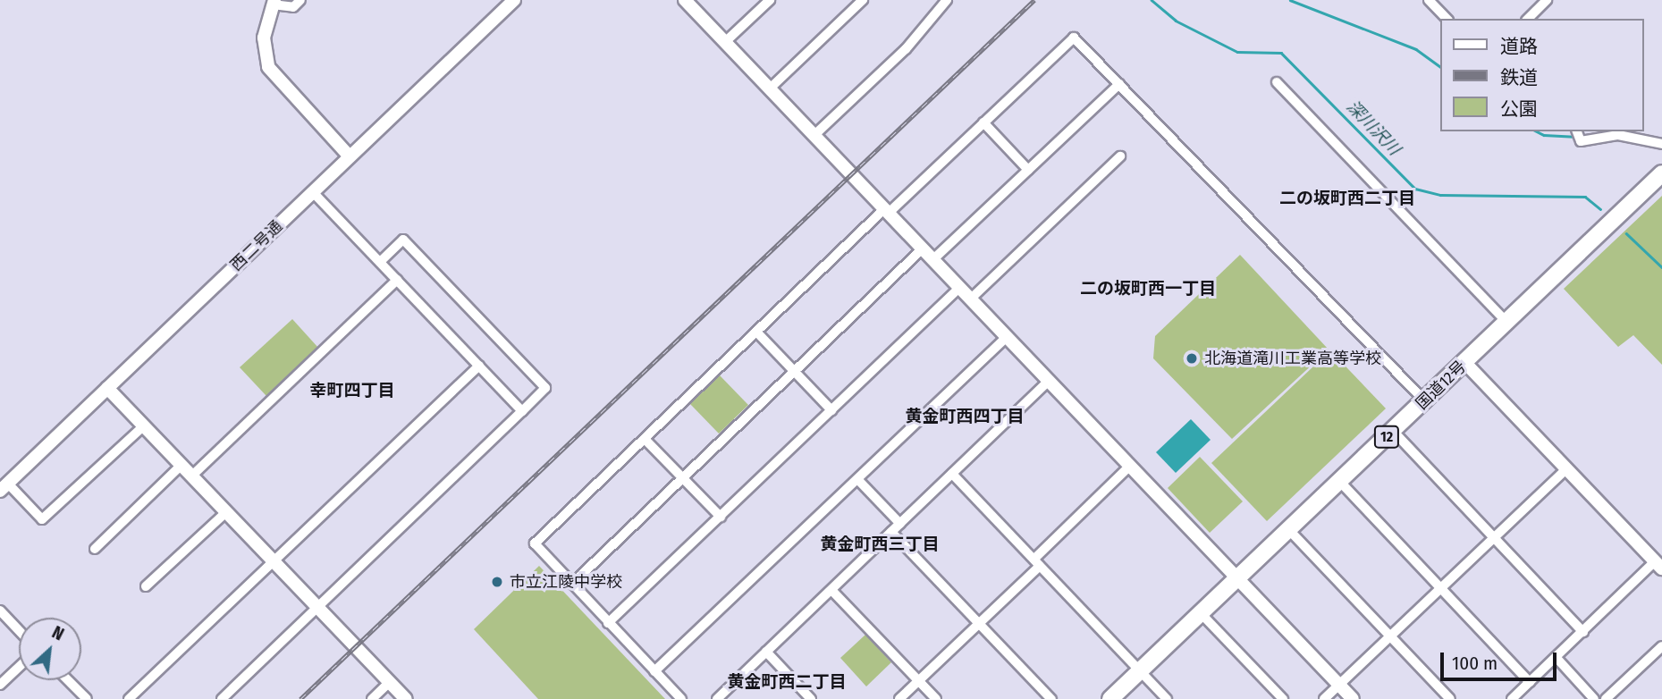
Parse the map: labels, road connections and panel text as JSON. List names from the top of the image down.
{
  "streets": {
    "highway": ["国道12号", "12"],
    "street": ["西二号通"]
  },
  "districts": [
    "二の坂町西二丁目",
    "二の坂町西一丁目",
    "幸町四丁目",
    "黄金町西四丁目",
    "黄金町西三丁目",
    "黄金町西二丁目"
  ],
  "water": ["深川沢川"],
  "places": ["北海道滝川工業高等学校", "市立江陵中学校"],
  "legend": ["道路", "鉄道", "公園"],
  "scale_bar": "100 m",
  "north": "top right"
}
